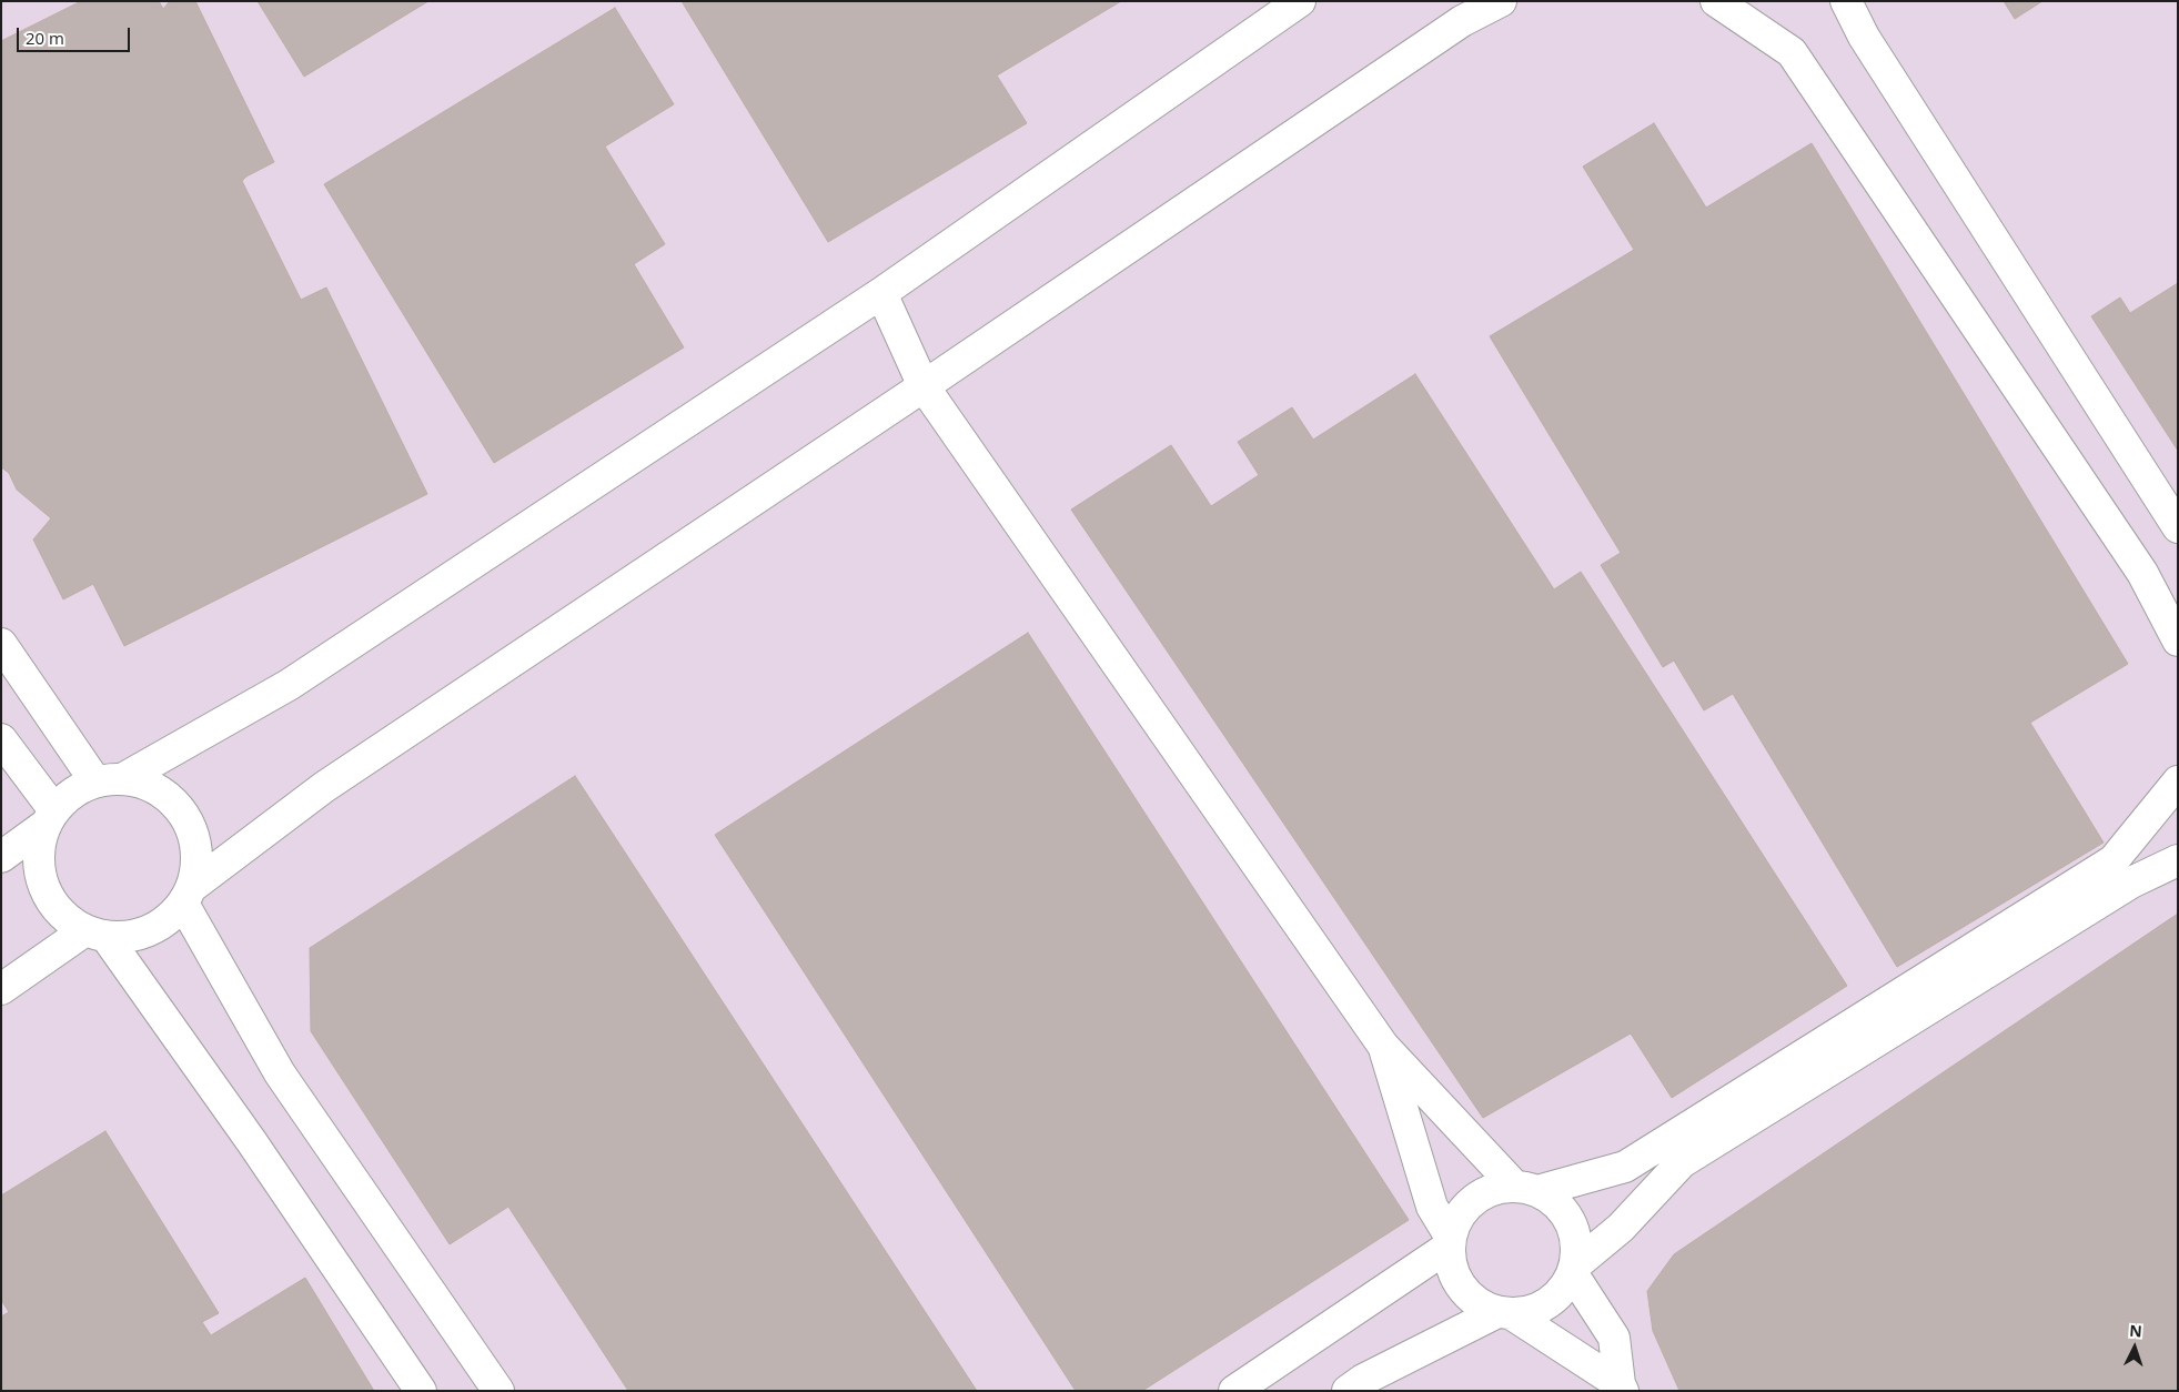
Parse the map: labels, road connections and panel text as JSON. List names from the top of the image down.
{
  "scale_bar": "20 m",
  "north": "top"
}
